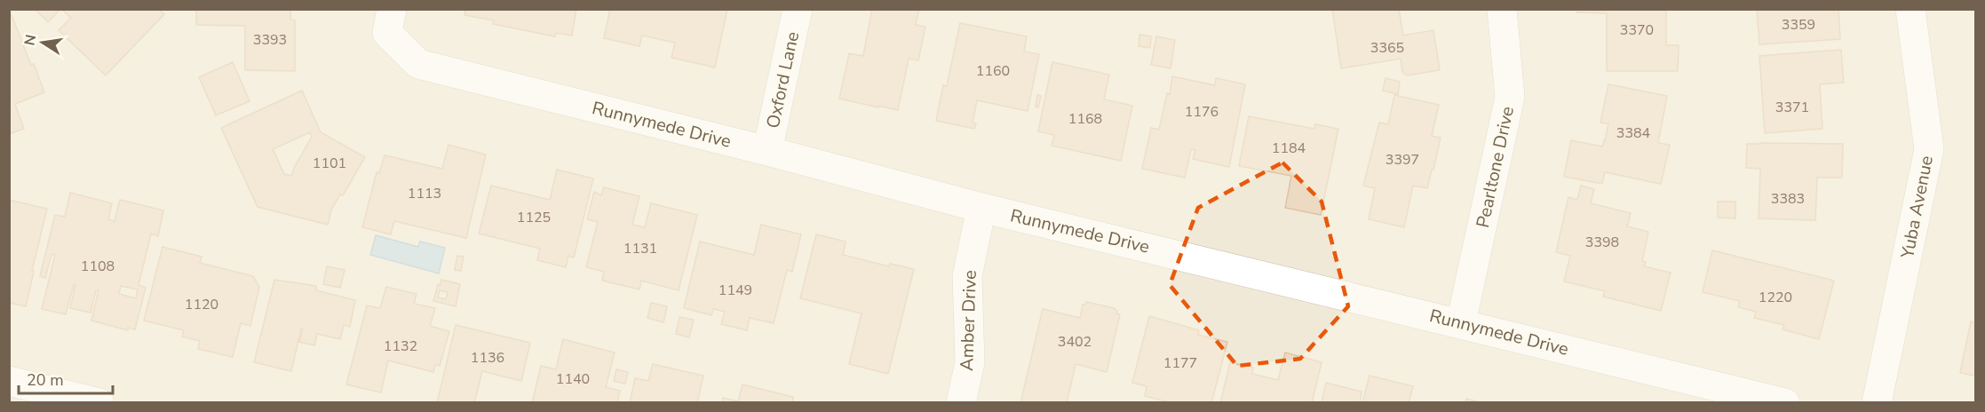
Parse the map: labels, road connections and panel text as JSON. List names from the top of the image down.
{
  "streets": {
    "street": [
      "Oxford Lane",
      "Runnymede Drive",
      "Pearltone Drive",
      "Yuba Avenue",
      "Amber Drive"
    ]
  },
  "crossings": [
    ["Oxford Lane", "Runnymede Drive"],
    ["Runnymede Drive", "Pearltone Drive"],
    ["Runnymede Drive", "Amber Drive"]
  ],
  "house_numbers": [
    "3359",
    "3370",
    "3393",
    "3365",
    "1160",
    "3371",
    "1176",
    "1168",
    "3384",
    "1184",
    "3397",
    "1101",
    "1113",
    "3383",
    "1125",
    "3398",
    "1131",
    "1108",
    "1149",
    "1220",
    "1120",
    "3402",
    "1132",
    "1136",
    "1177",
    "1140"
  ],
  "scale_bar": "20 m",
  "north": "left"
}
